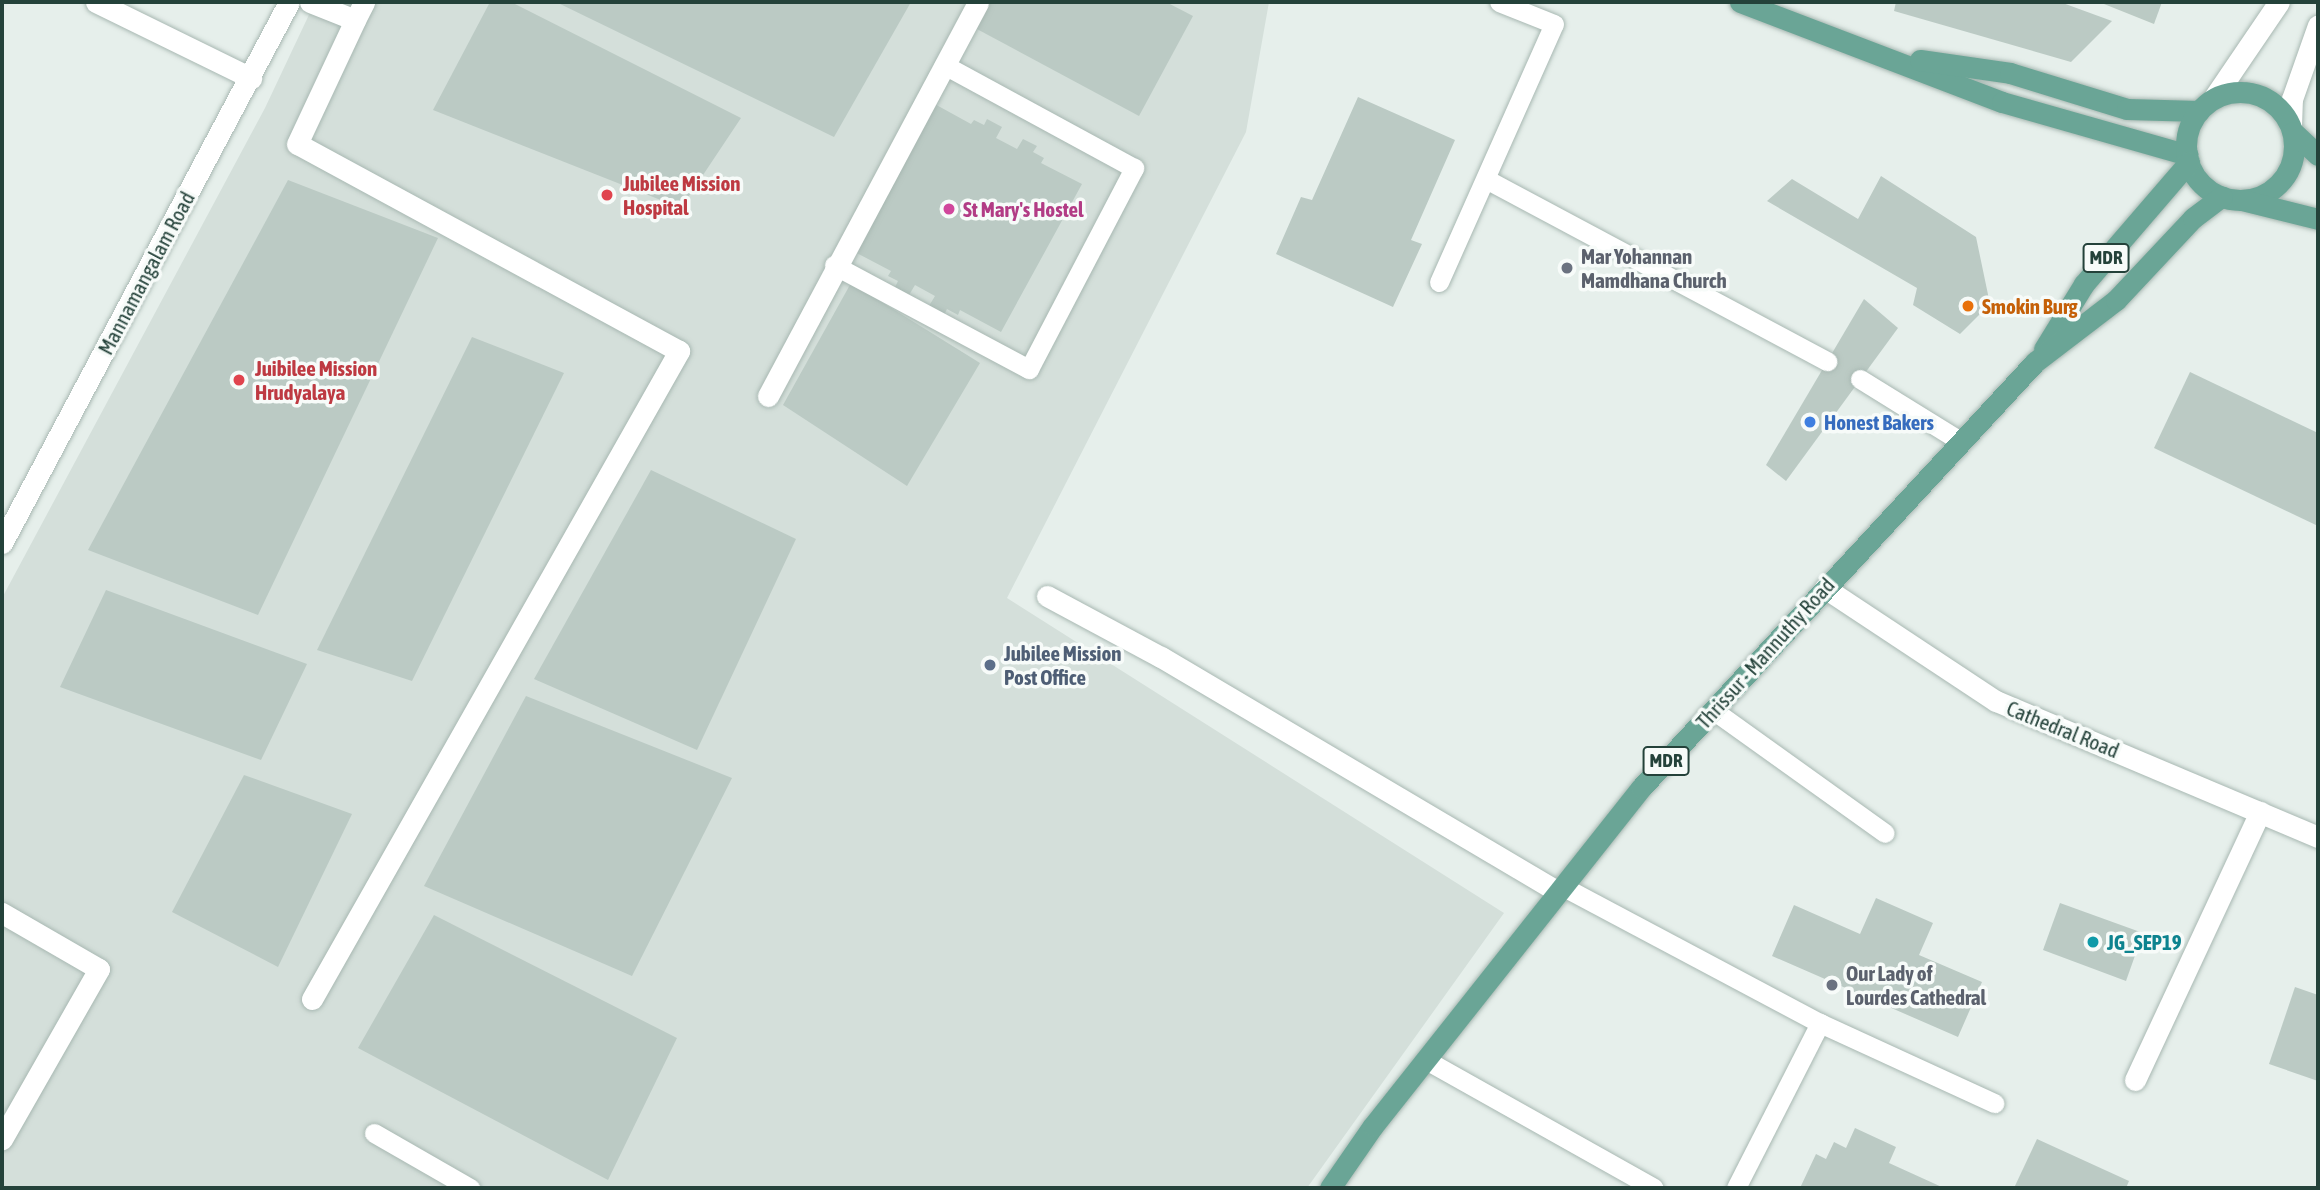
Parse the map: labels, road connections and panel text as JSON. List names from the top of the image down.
{
  "streets": {
    "main road": ["MDR", "Thrissur - Mannuthy Road"],
    "street": ["Mannamangalam Road", "Cathedral Road"]
  },
  "crossings": [
    ["MDR", "Thrissur - Mannuthy Road"],
    ["Thrissur - Mannuthy Road", "Cathedral Road"]
  ],
  "places": [
    "Jubilee Mission Hospital",
    "St Mary's Hostel",
    "Mar Yohannan Mamdhana Church",
    "Smokin Burg",
    "Juibilee Mission Hrudyalaya",
    "Honest Bakers",
    "Jubilee Mission Post Office",
    "JG_SEP19",
    "Our Lady of Lourdes Cathedral"
  ]
}
